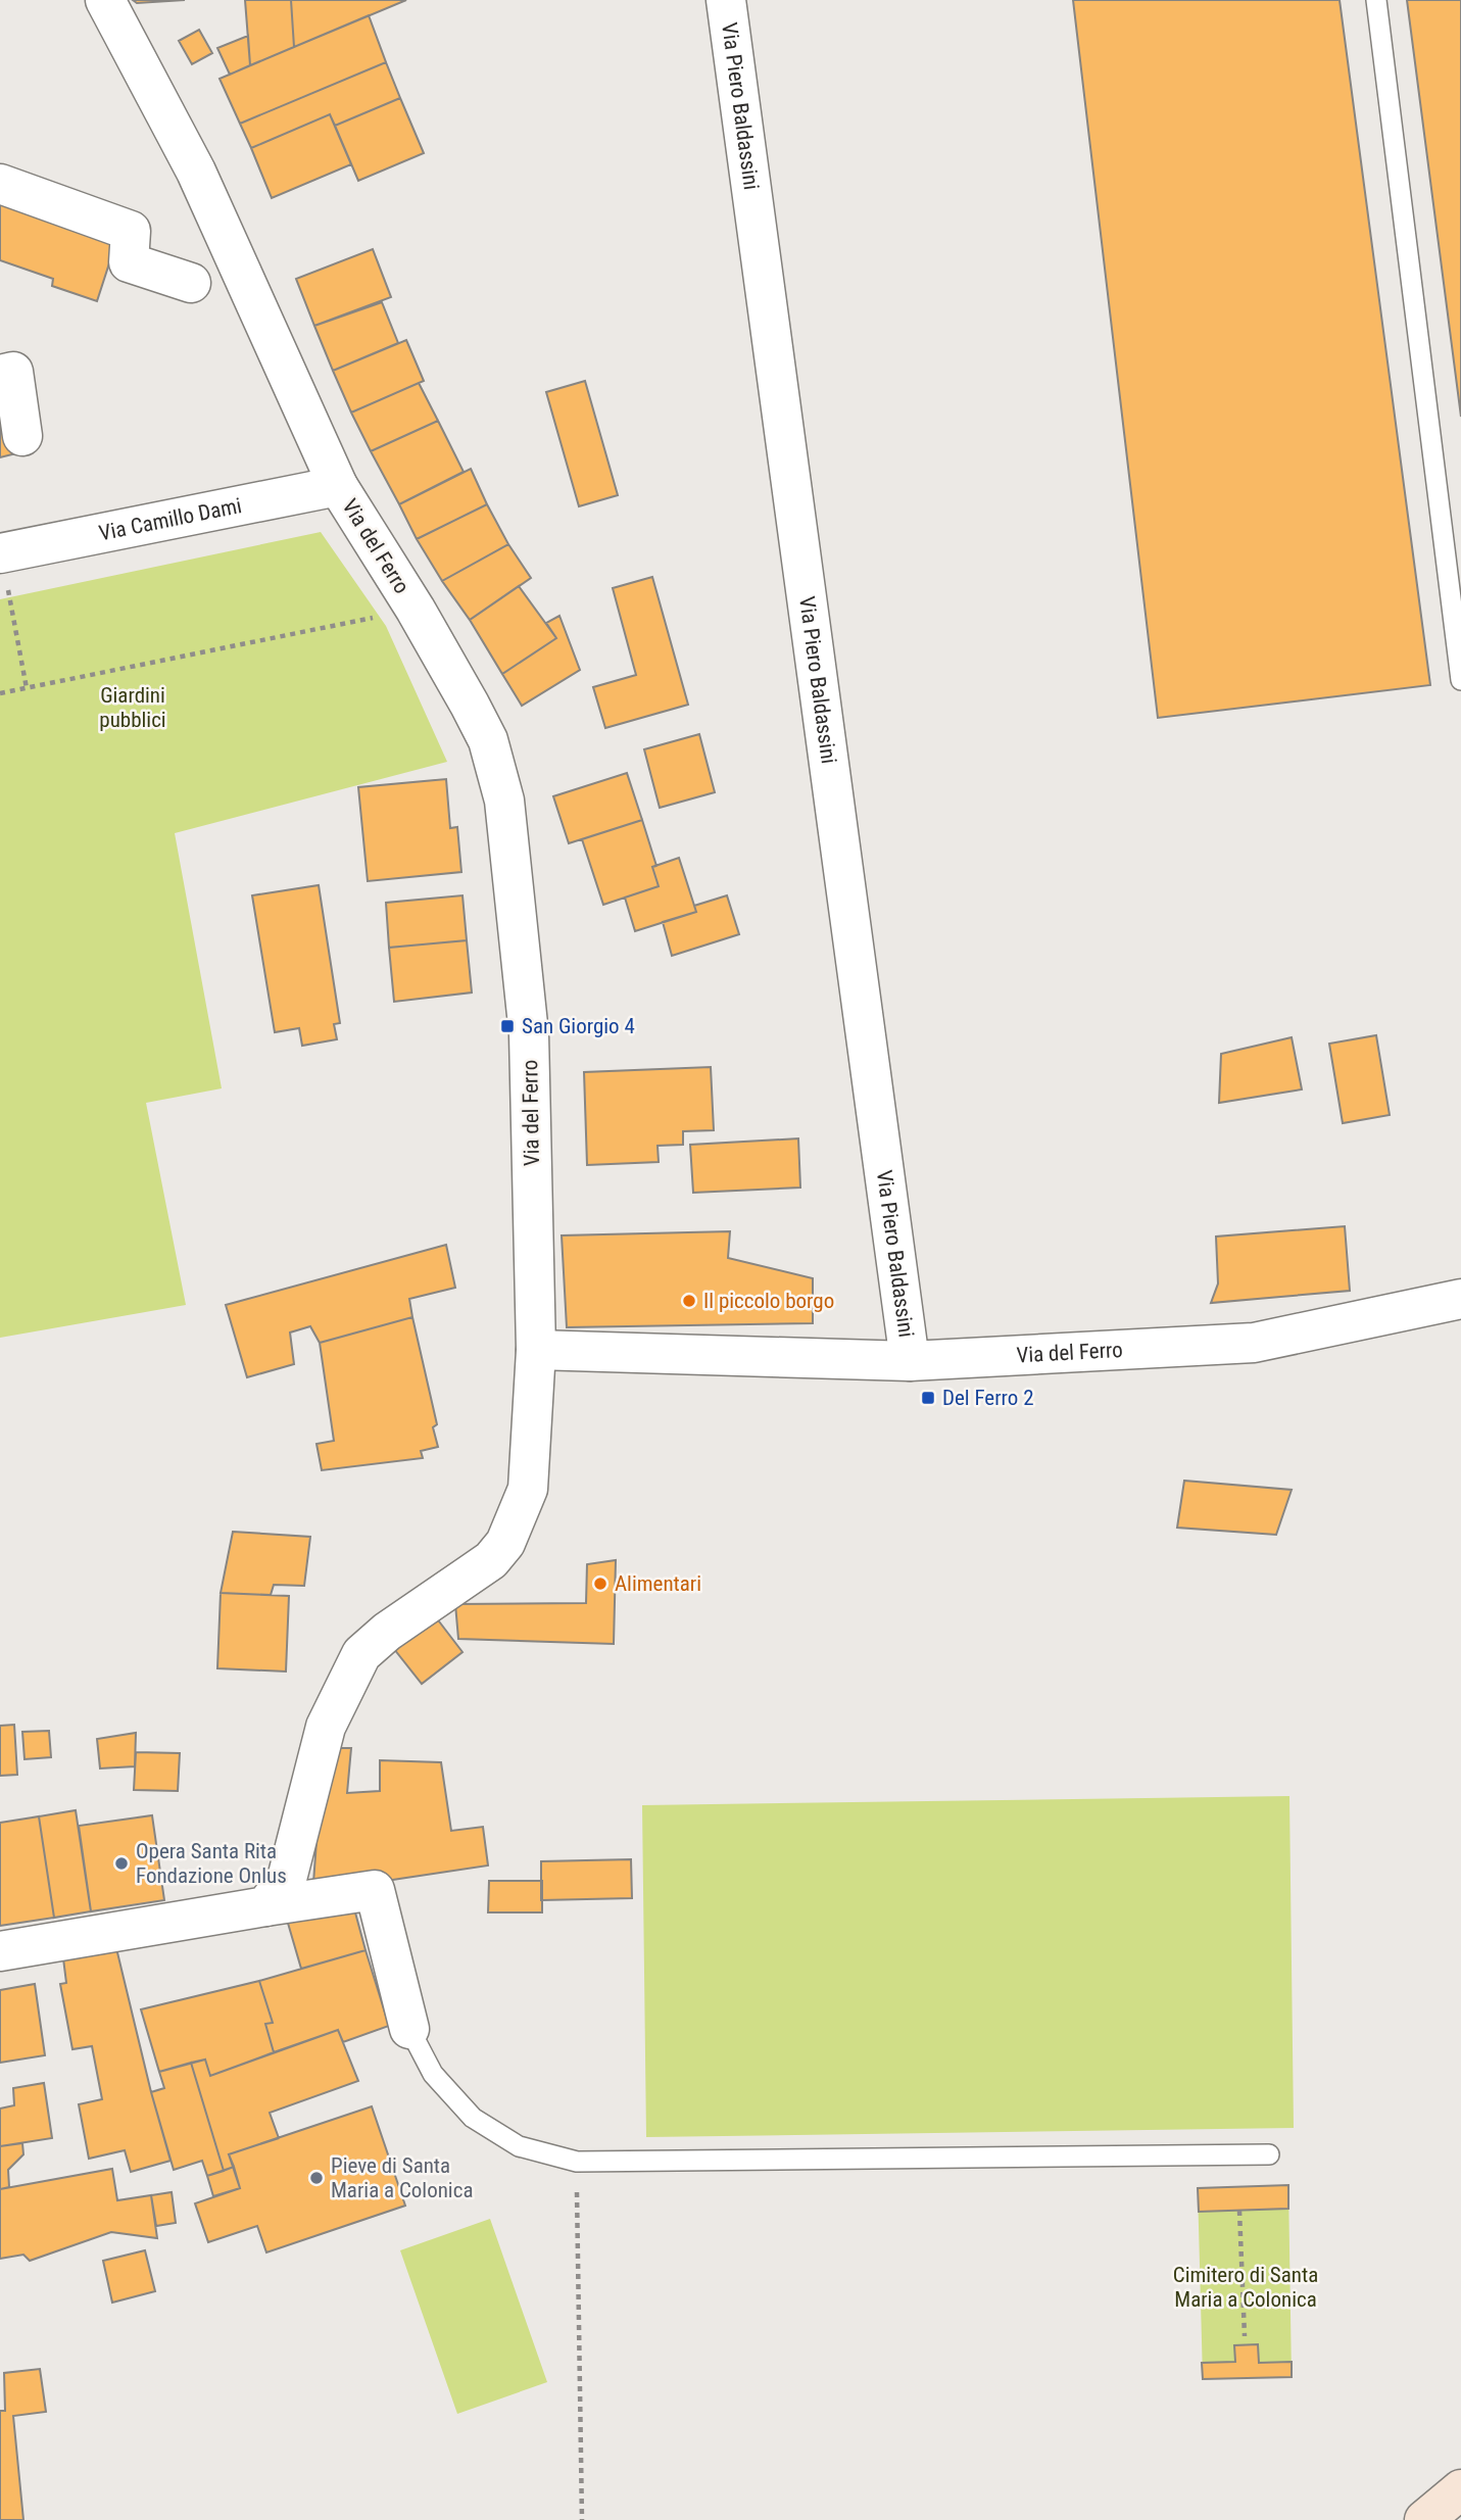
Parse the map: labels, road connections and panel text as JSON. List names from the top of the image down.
{
  "streets": {
    "street": ["Via Piero Baldassini", "Via Camillo Dami", "Via del Ferro"]
  },
  "crossings": [
    ["Via Piero Baldassini", "Via del Ferro"],
    ["Via Camillo Dami", "Via del Ferro"]
  ],
  "parks": ["Giardini pubblici", "Cimitero di Santa Maria a Colonica"],
  "places": {
    "transit": ["San Giorgio 4", "Del Ferro 2"],
    "other": [
      "Il piccolo borgo",
      "Alimentari",
      "Opera Santa Rita Fondazione Onlus",
      "Pieve di Santa Maria a Colonica"
    ]
  }
}
